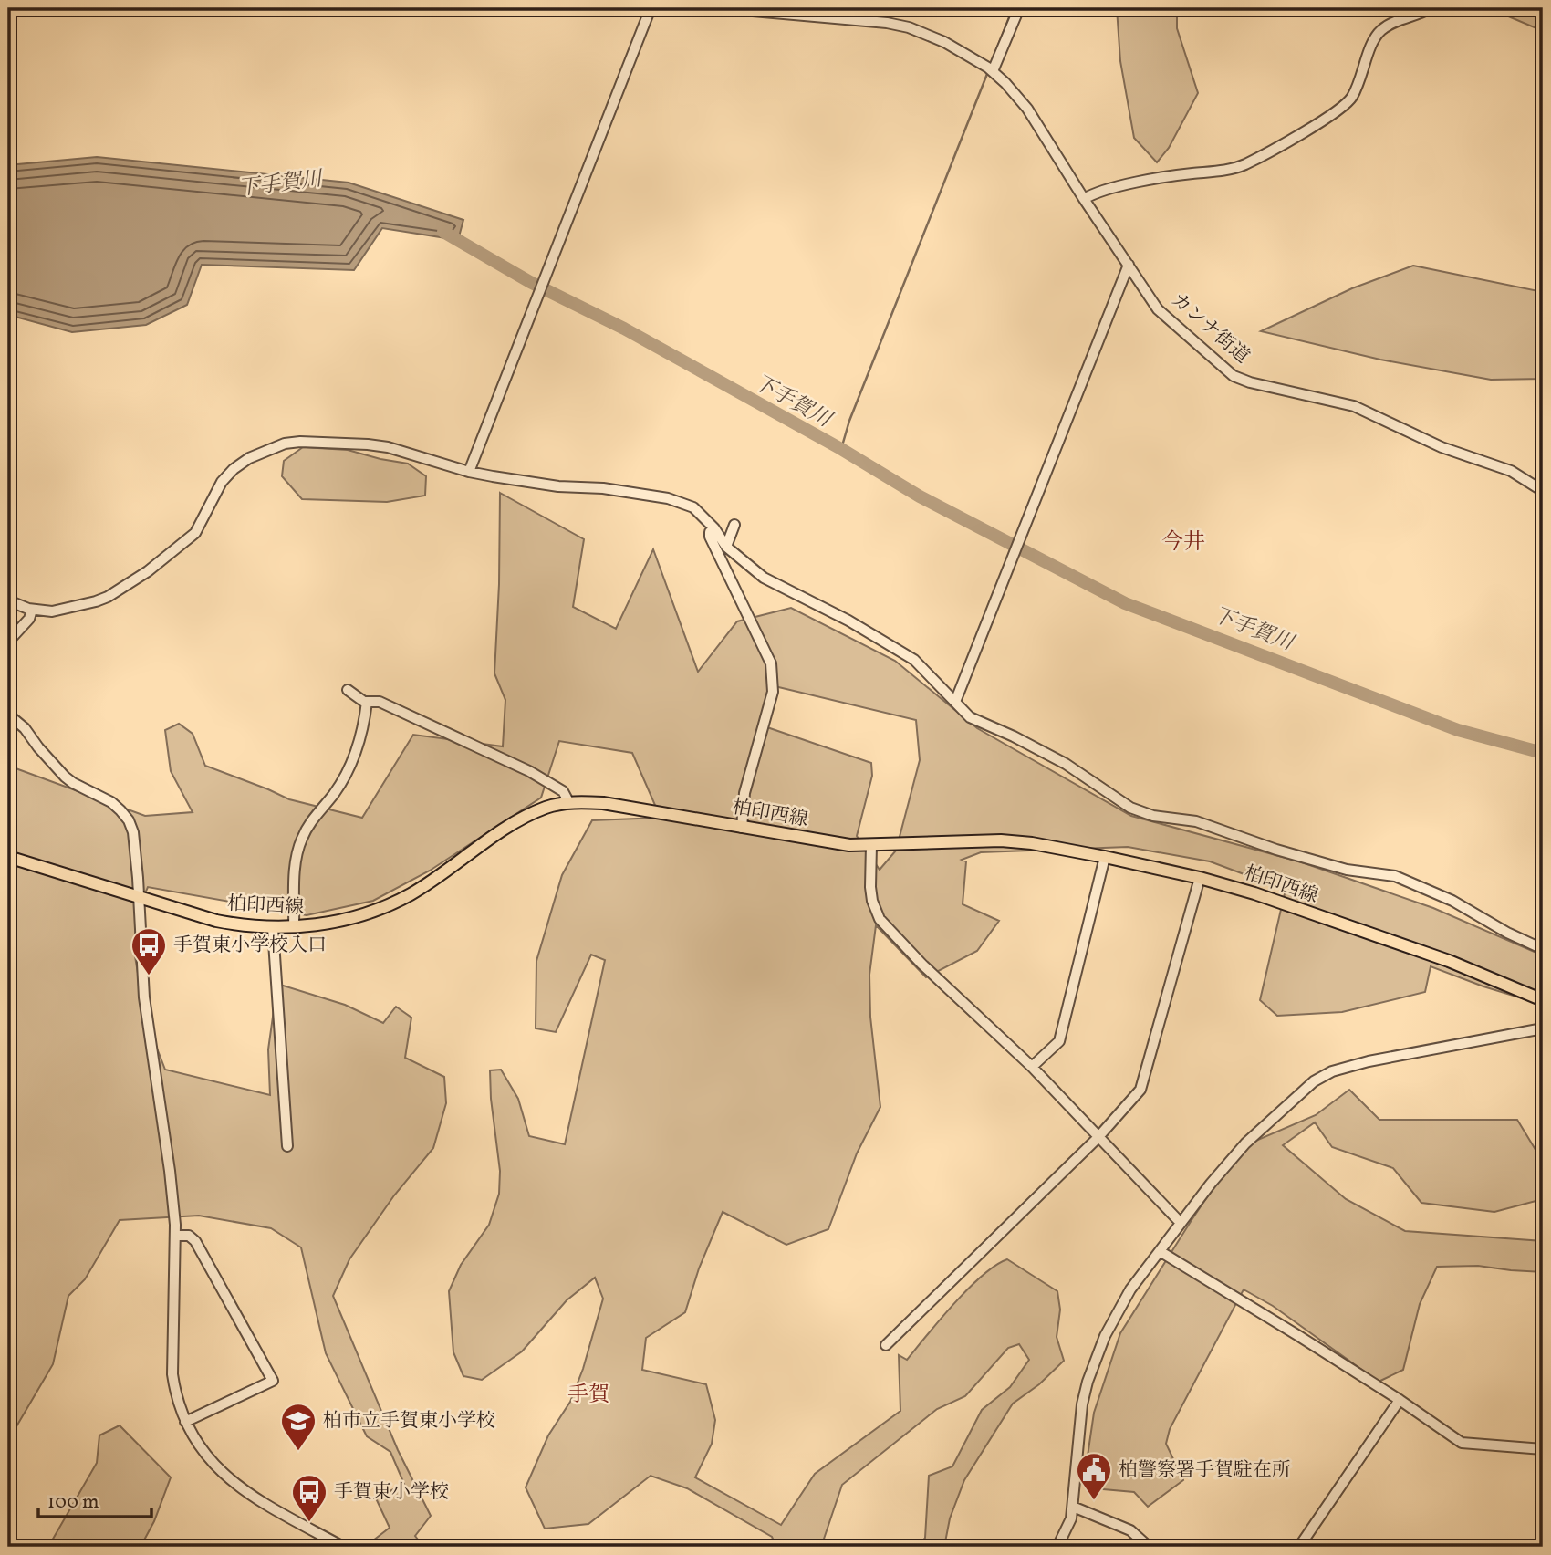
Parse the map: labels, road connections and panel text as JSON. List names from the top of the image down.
{
  "streets": {
    "main road": ["柏印西線"],
    "street": ["カンナ街道"]
  },
  "districts": ["今井", "手賀"],
  "water": ["下手賀川"],
  "places": {
    "bus stop": ["手賀東小学校入口", "手賀東小学校"],
    "school or university": ["柏市立手賀東小学校"],
    "public building": ["柏警察署手賀駐在所"]
  },
  "scale_bar": "100 m"
}
